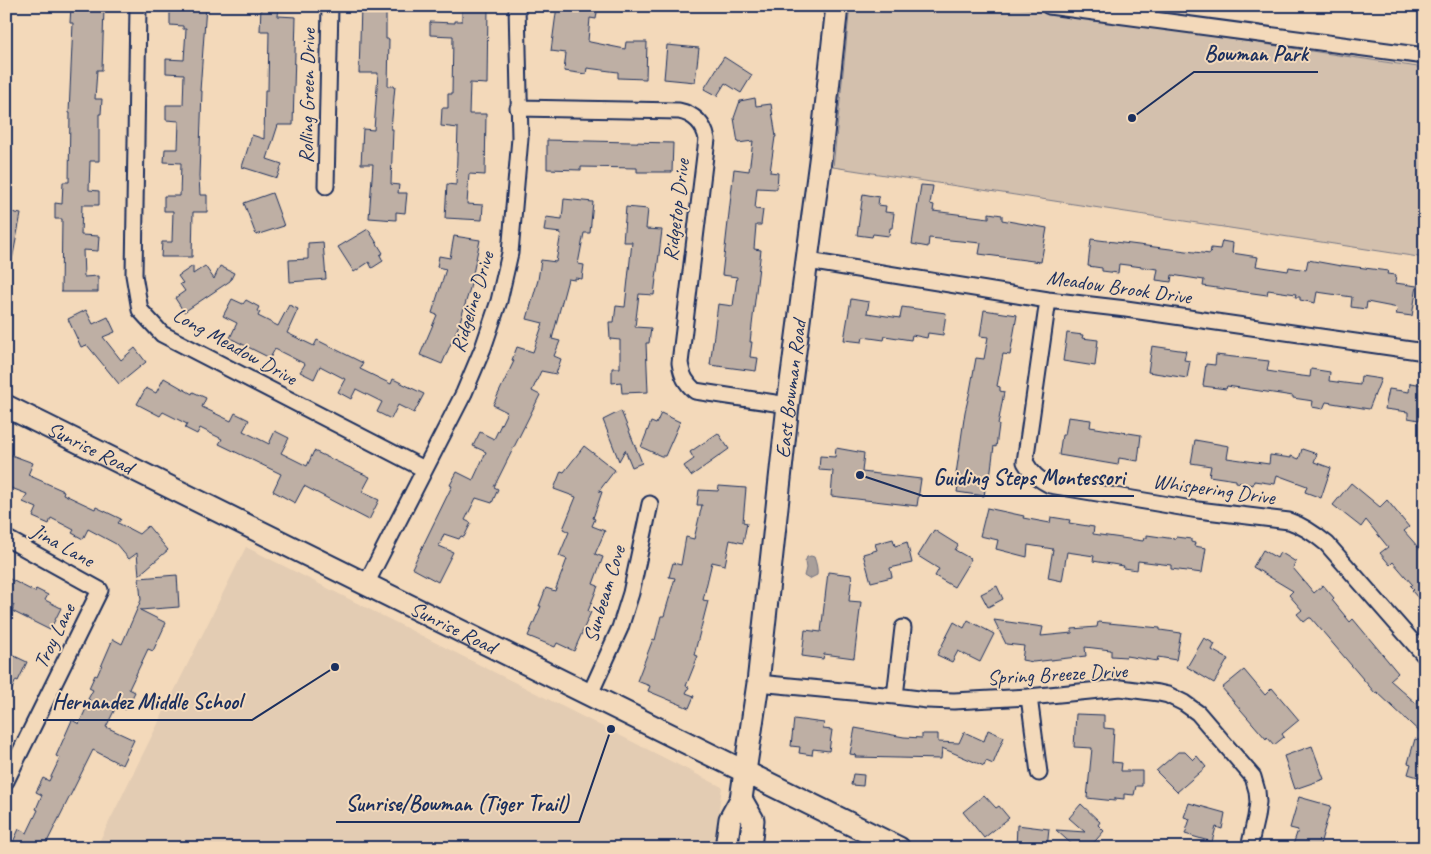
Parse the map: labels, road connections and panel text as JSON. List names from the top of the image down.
{
  "streets": {
    "main road": ["East Bowman Road", "Sunrise Road"],
    "street": [
      "Rolling Green Drive",
      "Ridgetop Drive",
      "Meadow Brook Drive",
      "Ridgeline Drive",
      "Long Meadow Drive",
      "Whispering Drive",
      "Jina Lane",
      "Sunbeam Cove",
      "Troy Lane",
      "Spring Breeze Drive"
    ]
  },
  "crossings": [
    ["Ridgetop Drive", "Ridgeline Drive"],
    ["Ridgetop Drive", "East Bowman Road"],
    ["Meadow Brook Drive", "East Bowman Road"],
    ["Meadow Brook Drive", "Whispering Drive"],
    ["Ridgeline Drive", "Long Meadow Drive"],
    ["Ridgeline Drive", "Sunrise Road"],
    ["East Bowman Road", "Sunrise Road"],
    ["East Bowman Road", "Spring Breeze Drive"],
    ["Sunrise Road", "Sunbeam Cove"],
    ["Jina Lane", "Troy Lane"]
  ],
  "places": [
    "Bowman Park",
    "Guiding Steps Montessori",
    "Hernandez Middle School",
    "Sunrise/Bowman (Tiger Trail)"
  ]
}
